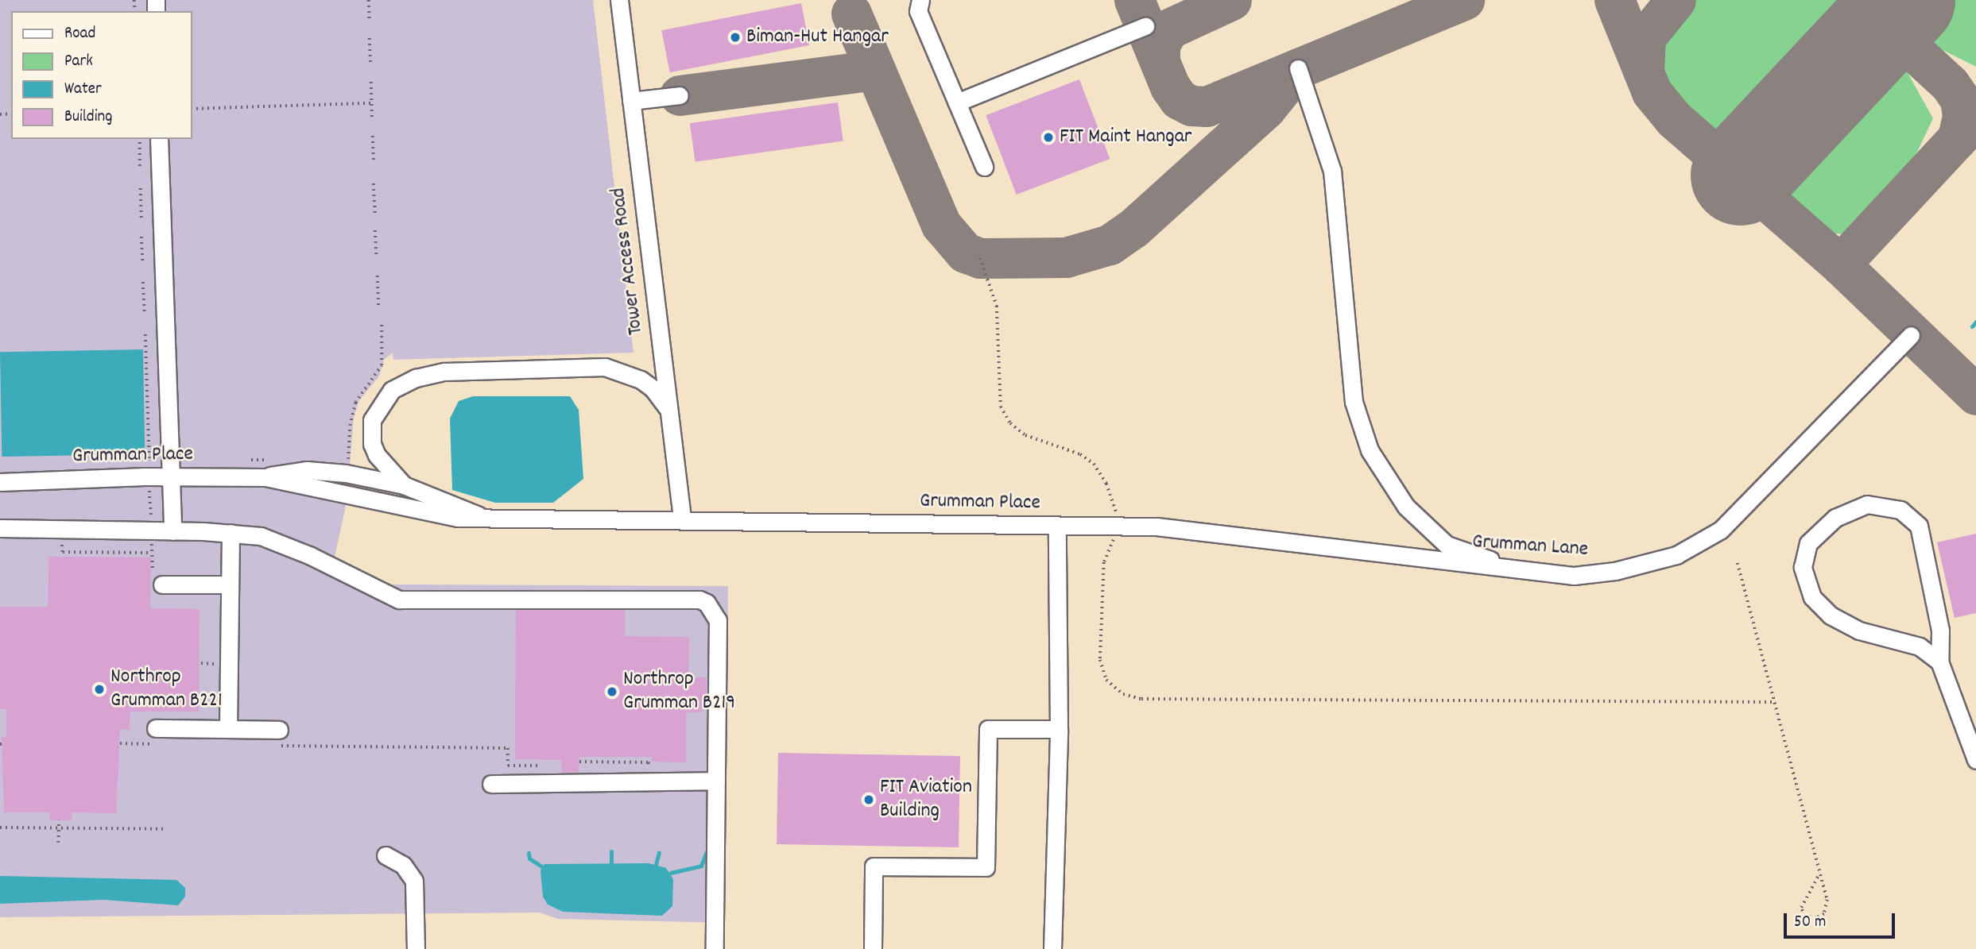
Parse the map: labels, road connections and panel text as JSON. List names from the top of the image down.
{
  "streets": {
    "street": ["Tower Access Road", "Grumman Place", "Grumman Lane"]
  },
  "crossings": [
    ["Tower Access Road", "Grumman Place"],
    ["Grumman Place", "Grumman Lane"]
  ],
  "places": [
    "Biman-Hut Hangar",
    "FIT Maint Hangar",
    "Northrop Grumman B221",
    "Northrop Grumman B219",
    "FIT Aviation Building"
  ],
  "legend": [
    "Road",
    "Park",
    "Water",
    "Building"
  ],
  "scale_bar": "50 m"
}
